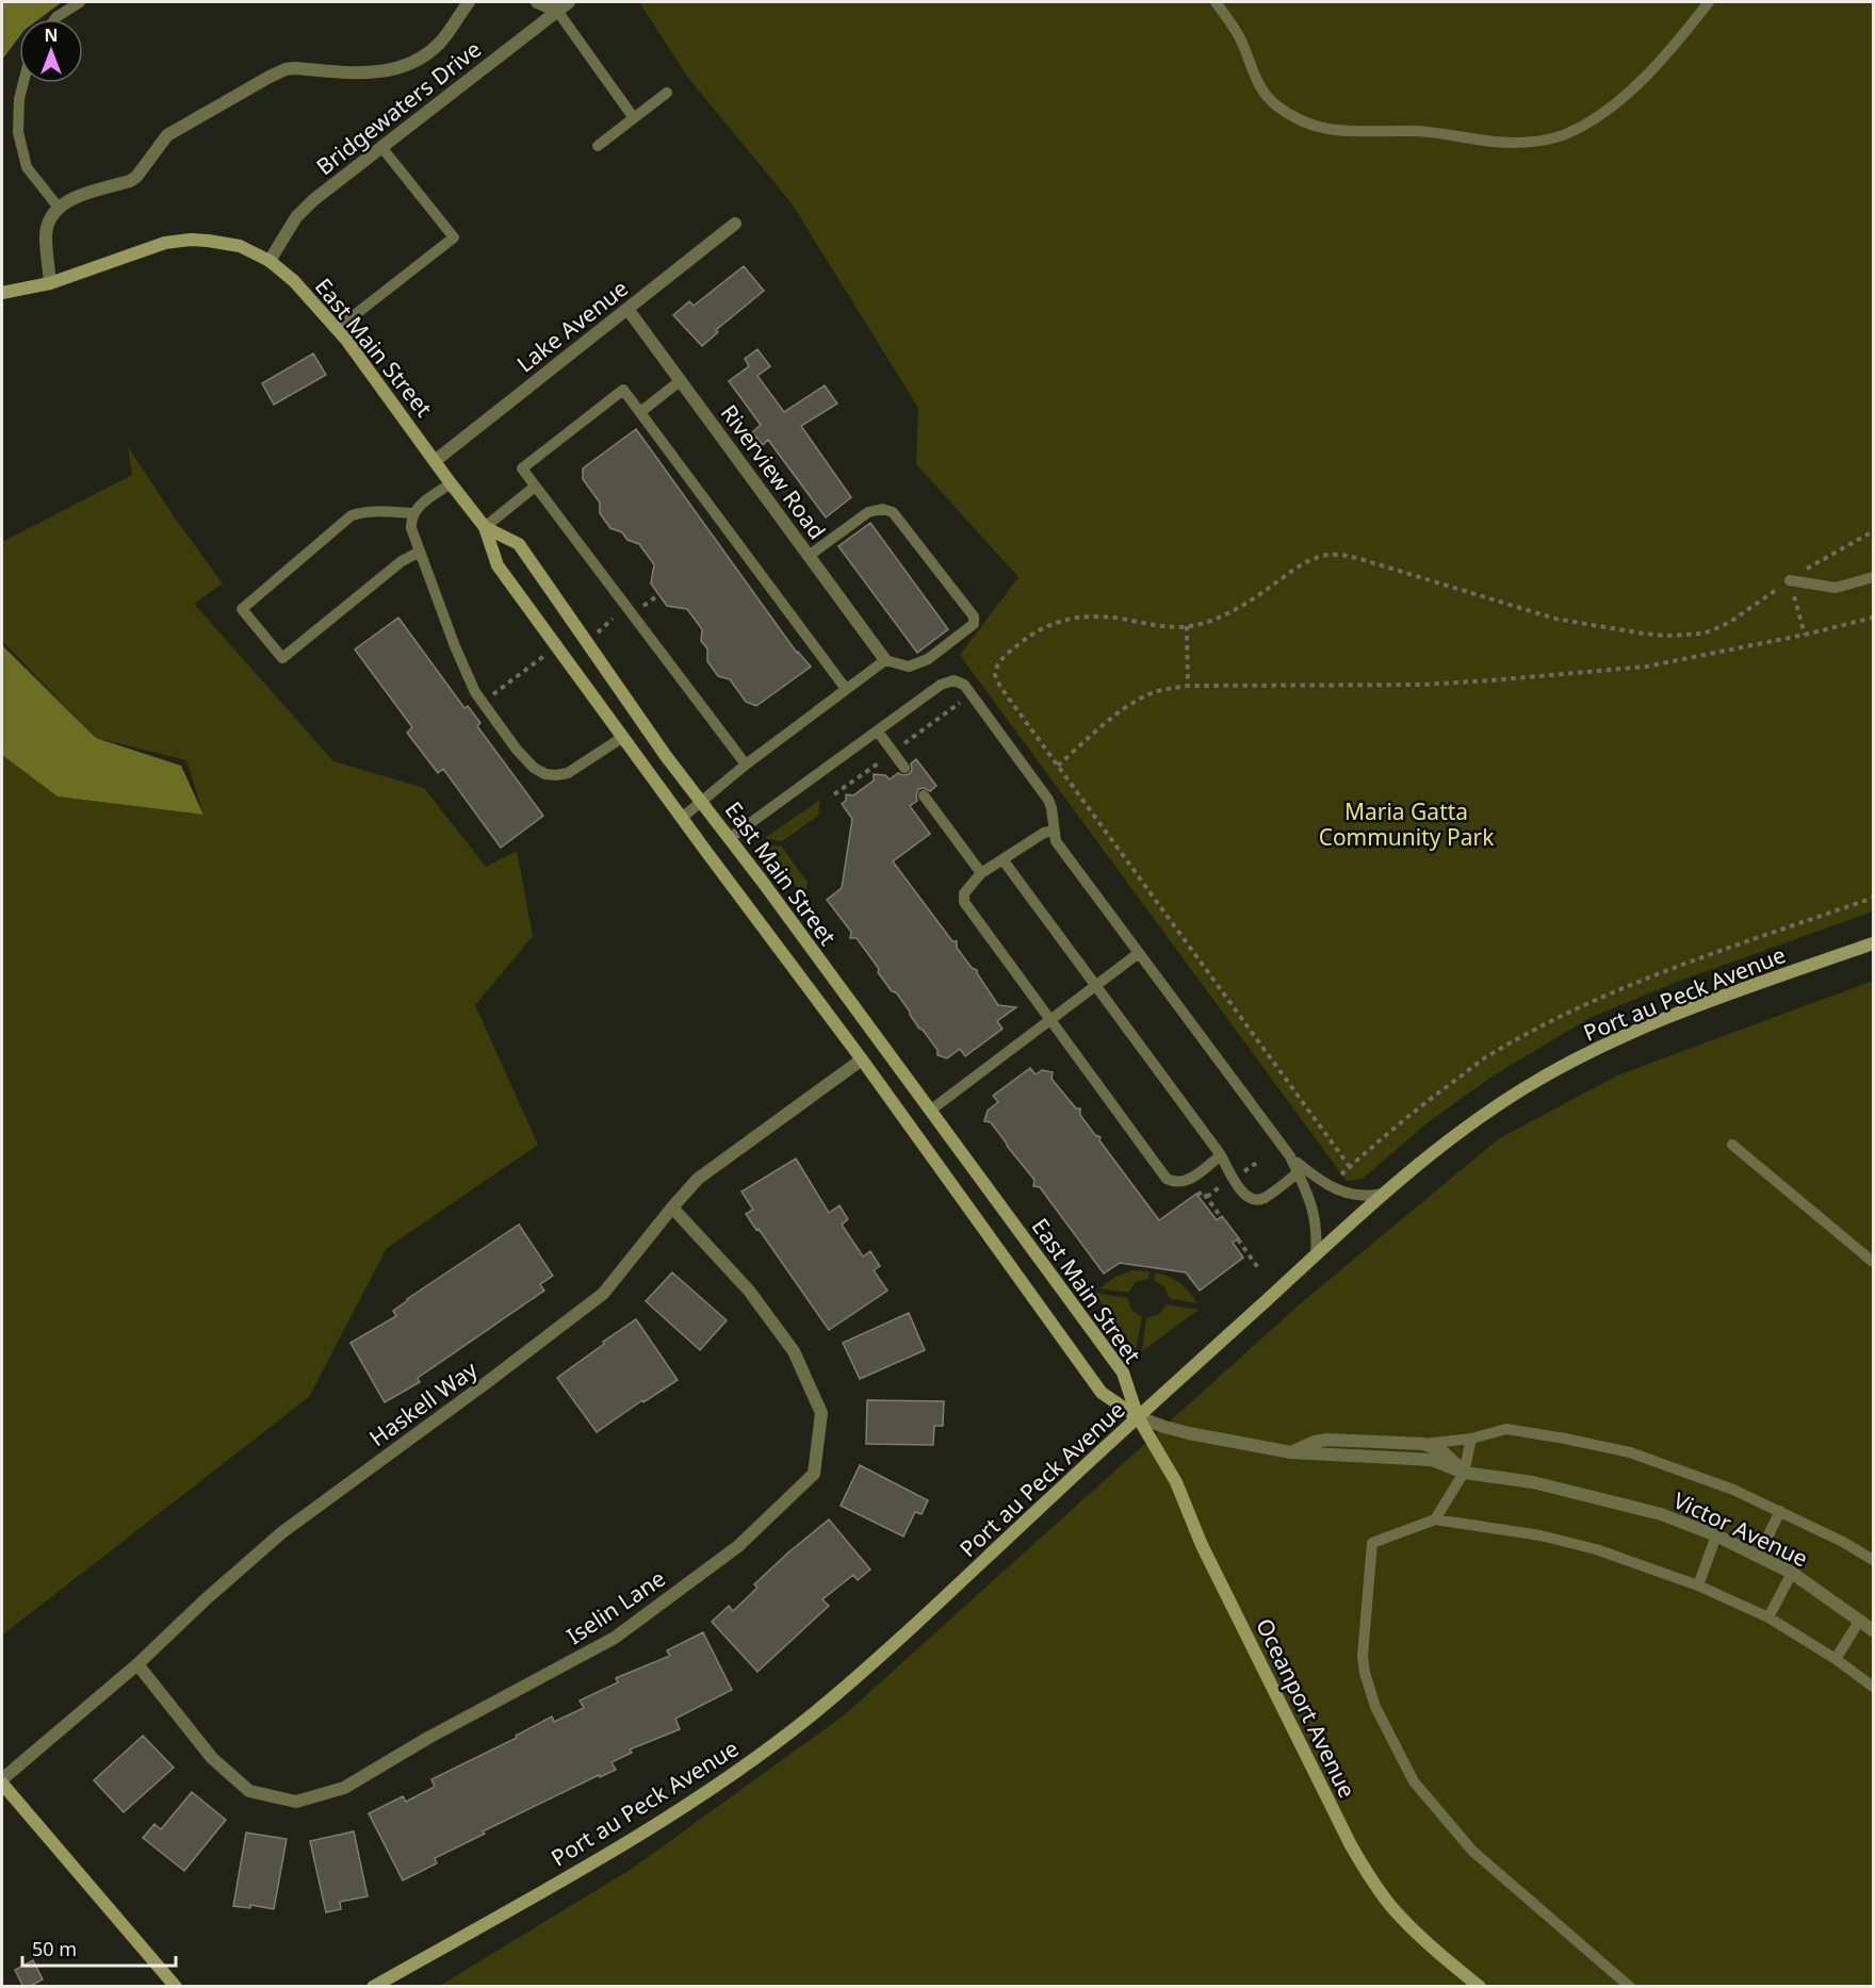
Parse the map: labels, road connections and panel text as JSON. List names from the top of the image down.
{
  "streets": {
    "main road": ["East Main Street", "Port au Peck Avenue", "Oceanport Avenue"],
    "street": [
      "Bridgewaters Drive",
      "Lake Avenue",
      "Riverview Road",
      "Haskell Way",
      "Victor Avenue",
      "Iselin Lane"
    ]
  },
  "crossings": [
    ["Bridgewaters Drive", "East Main Street"],
    ["Lake Avenue", "East Main Street"],
    ["Lake Avenue", "Riverview Road"],
    ["East Main Street", "Port au Peck Avenue"],
    ["East Main Street", "Haskell Way"],
    ["East Main Street", "Victor Avenue"],
    ["East Main Street", "Oceanport Avenue"],
    ["Port au Peck Avenue", "Victor Avenue"],
    ["Port au Peck Avenue", "Oceanport Avenue"],
    ["Haskell Way", "Iselin Lane"],
    ["Victor Avenue", "Oceanport Avenue"]
  ],
  "parks": ["Maria Gatta Community Park"],
  "scale_bar": "50 m",
  "north": "top"
}
